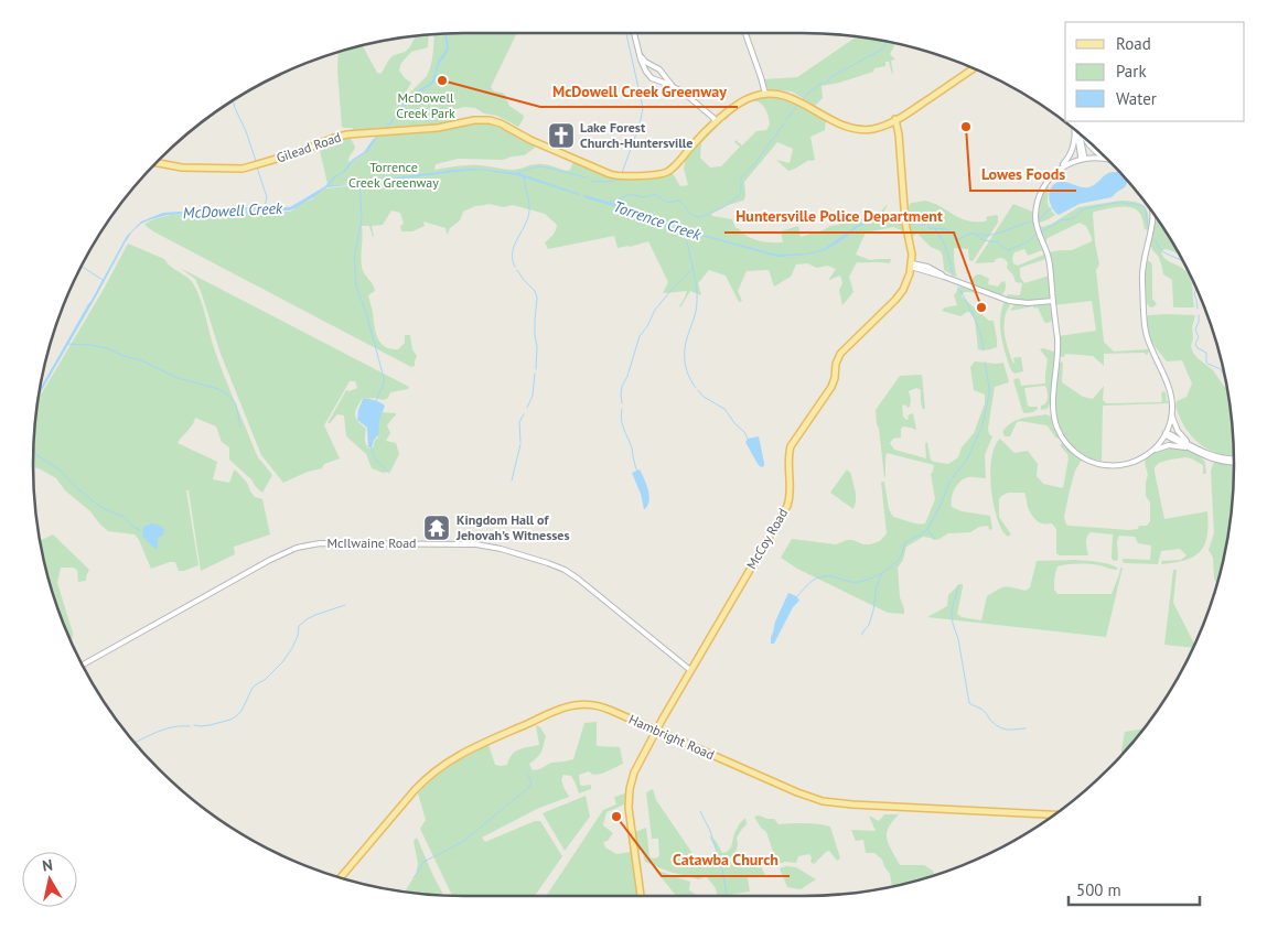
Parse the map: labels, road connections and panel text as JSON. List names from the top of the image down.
{
  "streets": {
    "main road": ["Gilead Road", "McCoy Road", "Hambright Road"],
    "street": ["McIlwaine Road"]
  },
  "crossings": [
    ["Gilead Road", "McCoy Road"],
    ["McCoy Road", "McIlwaine Road"],
    ["McCoy Road", "Hambright Road"]
  ],
  "water": ["McDowell Creek", "Torrence Creek"],
  "parks": ["McDowell Creek Park", "Torrence Creek Greenway"],
  "places": {
    "other": [
      "McDowell Creek Greenway",
      "Lowes Foods",
      "Huntersville Police Department",
      "Catawba Church"
    ],
    "church": ["Lake Forest Church-Huntersville"],
    "temple": ["Kingdom Hall of Jehovah’s Witnesses"]
  },
  "legend": ["Road", "Park", "Water"],
  "scale_bar": "500 m",
  "north": "top"
}
